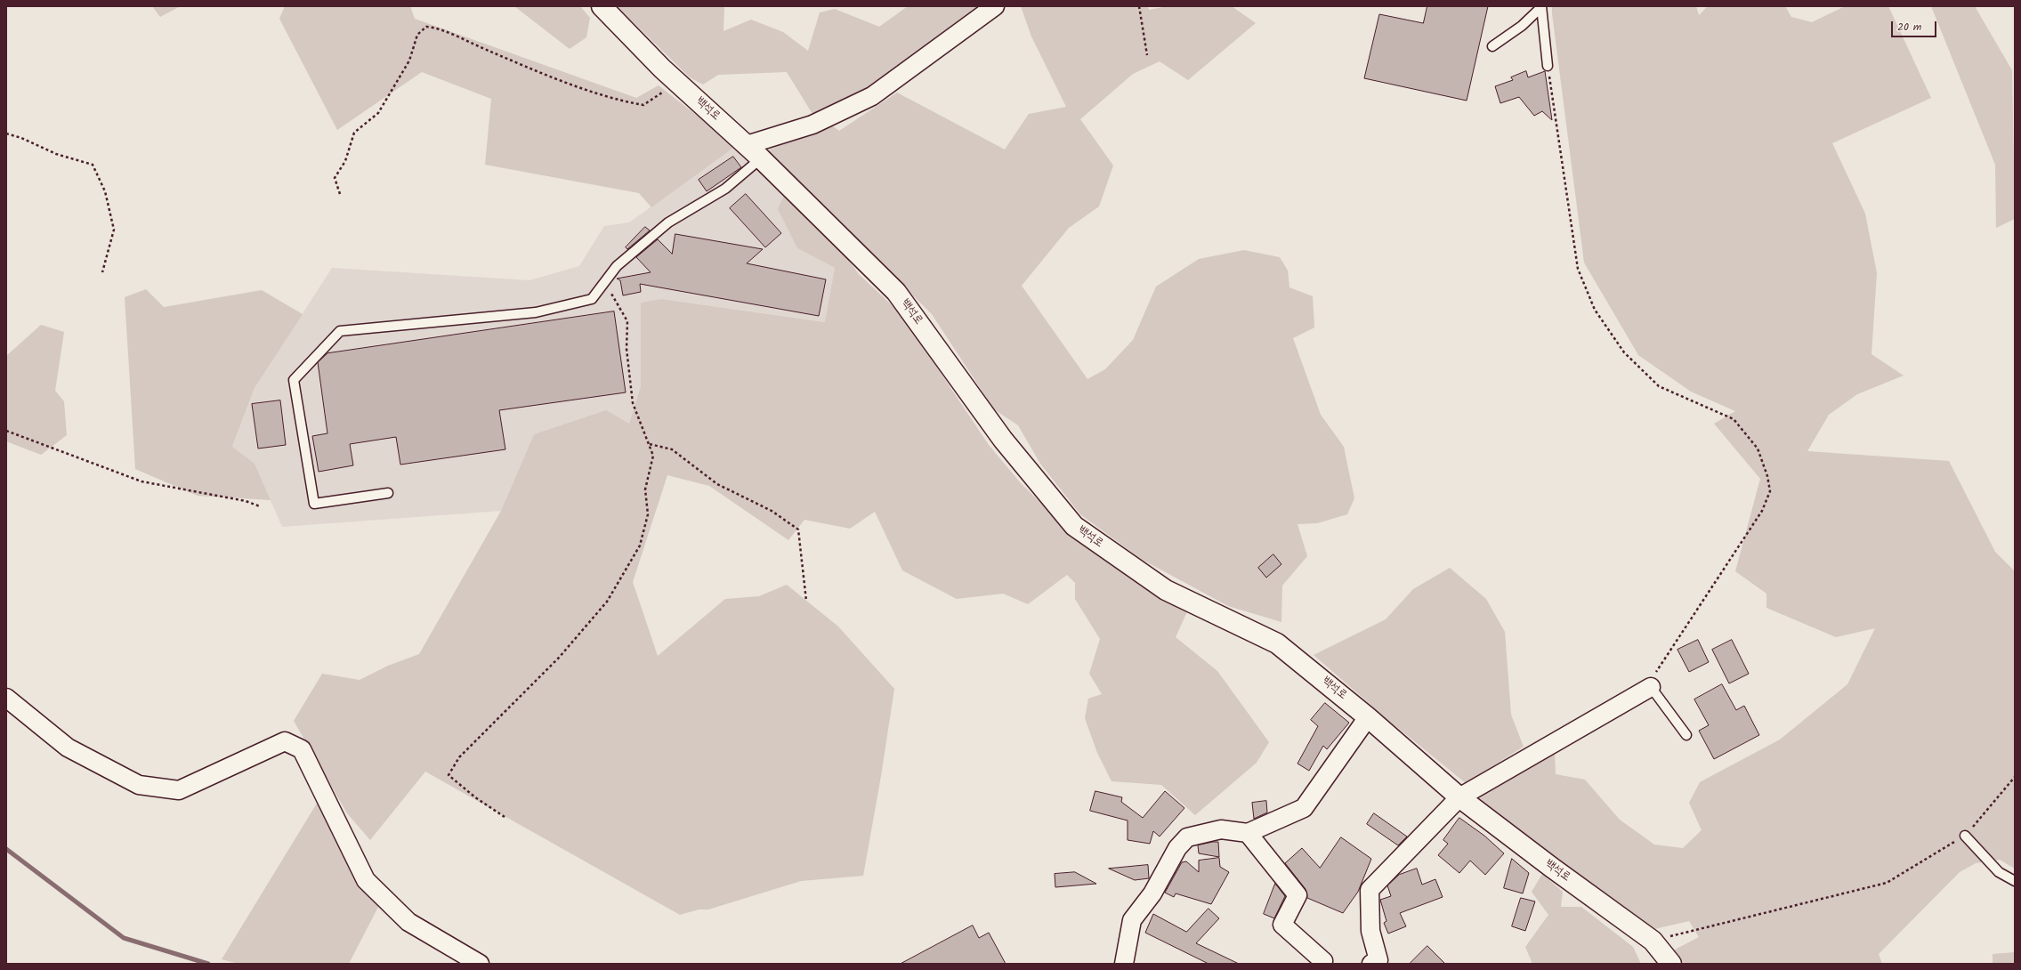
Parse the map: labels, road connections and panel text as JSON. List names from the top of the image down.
{
  "streets": {
    "street": ["백석로"]
  },
  "scale_bar": "20 m"
}
